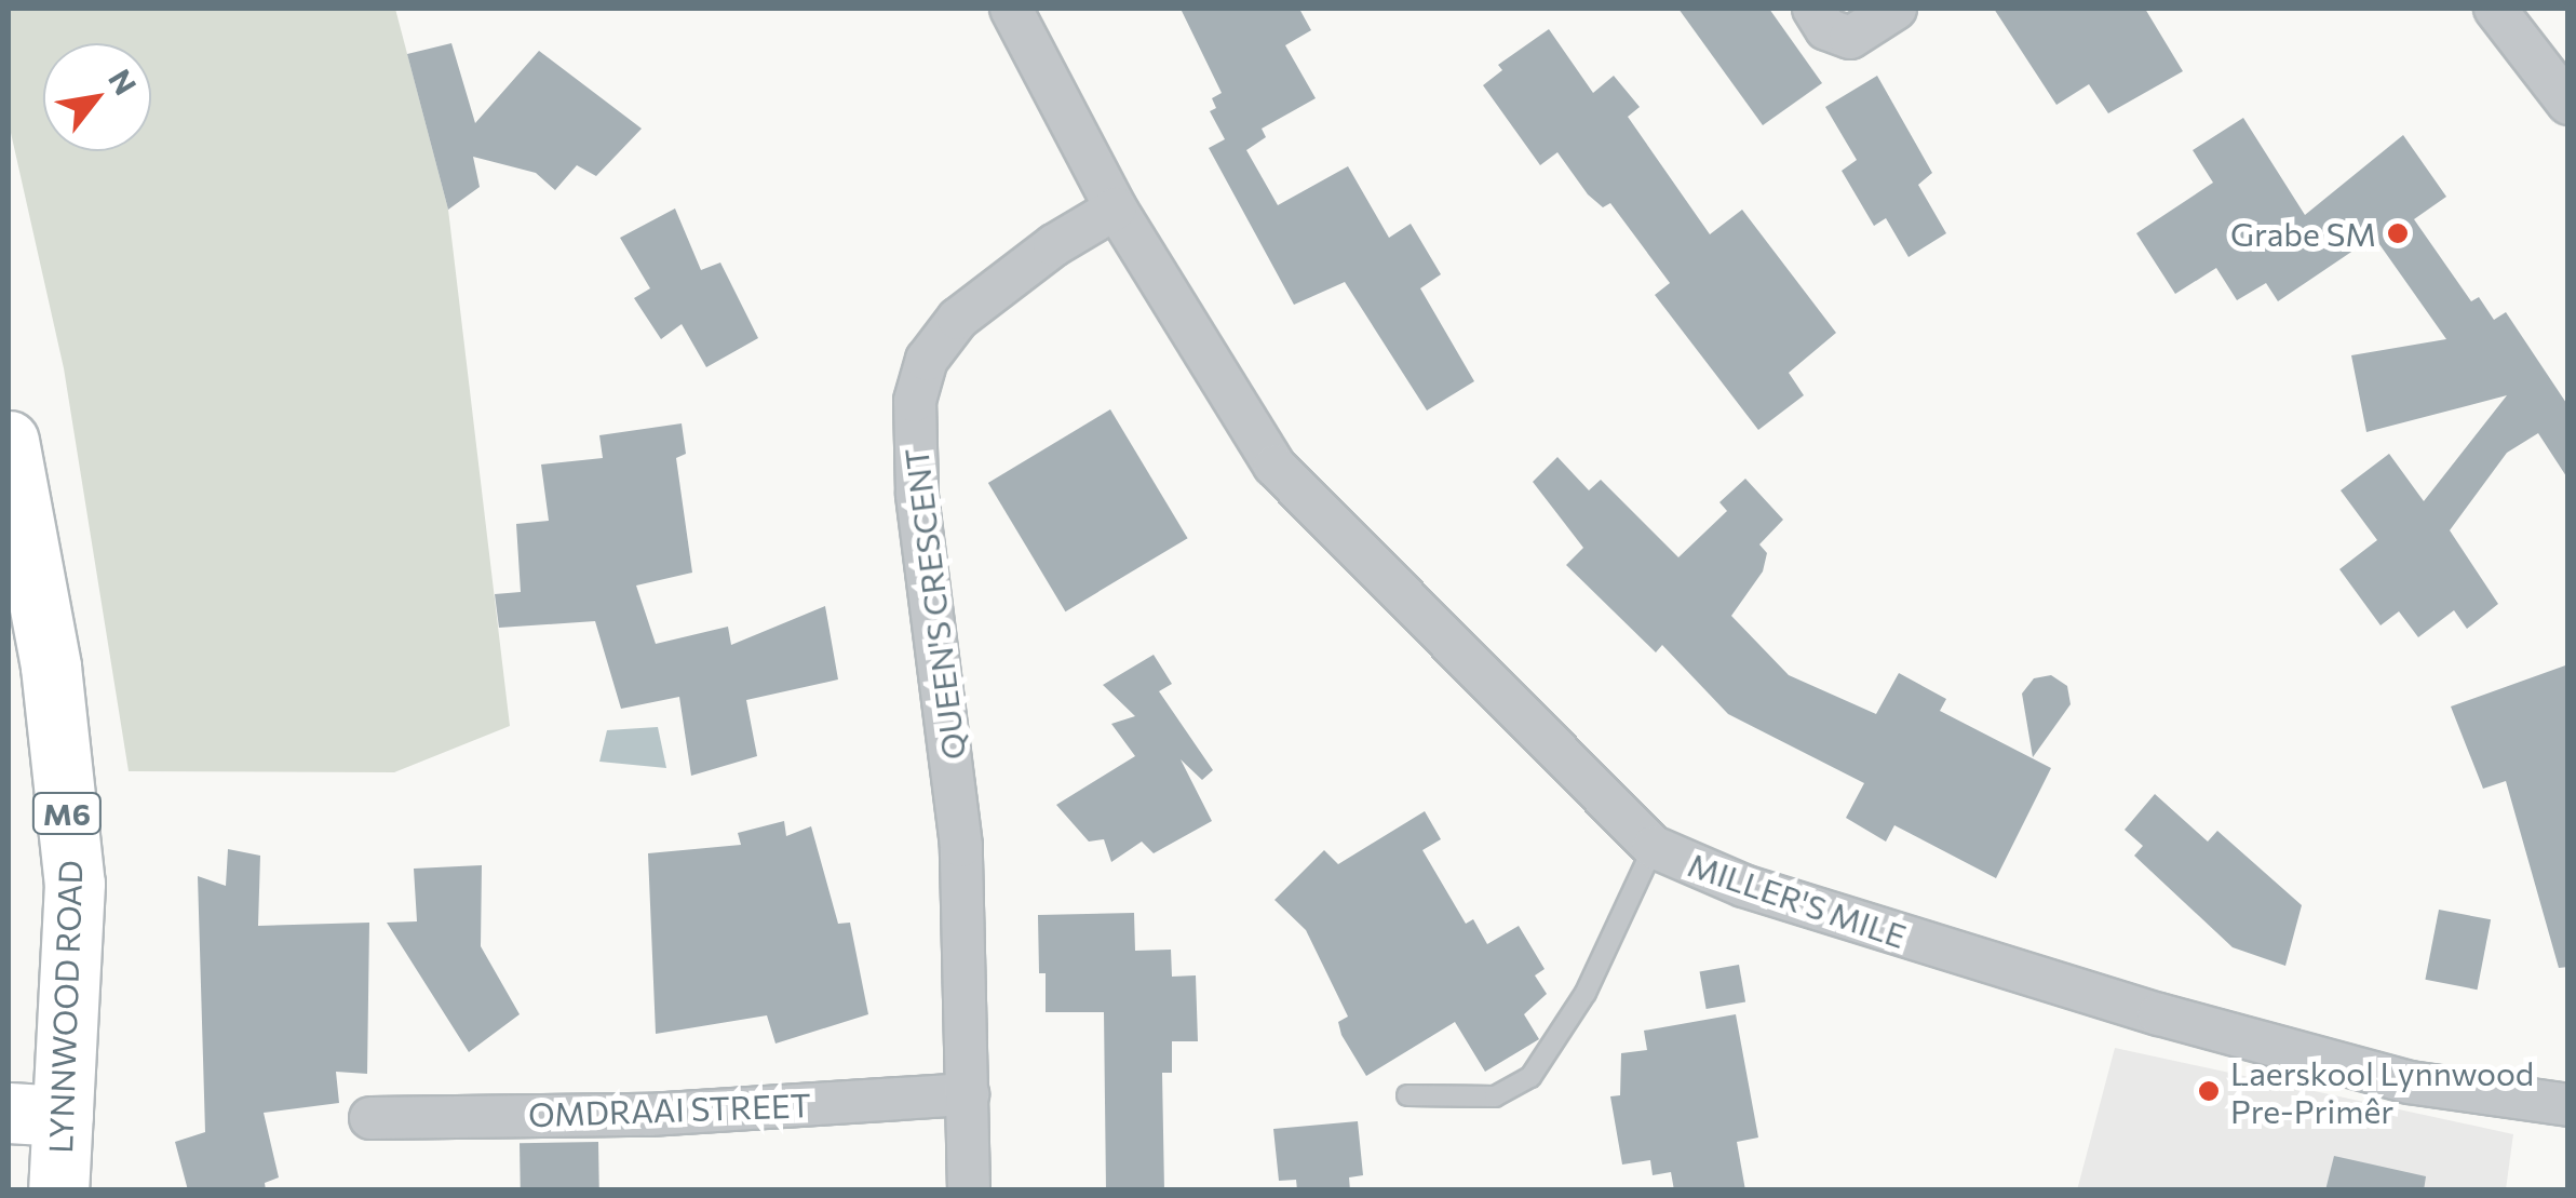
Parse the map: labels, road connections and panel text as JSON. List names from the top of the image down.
{
  "streets": {
    "main road": ["M6", "LYNNWOOD ROAD"],
    "street": ["QUEEN'S CRESCENT", "MILLER'S MILE", "OMDRAAI STREET"]
  },
  "crossings": [
    ["QUEEN'S CRESCENT", "MILLER'S MILE"],
    ["QUEEN'S CRESCENT", "OMDRAAI STREET"]
  ],
  "places": ["Grabe SM", "Laerskool Lynnwood Pre-Primêr"],
  "north": "top right"
}
